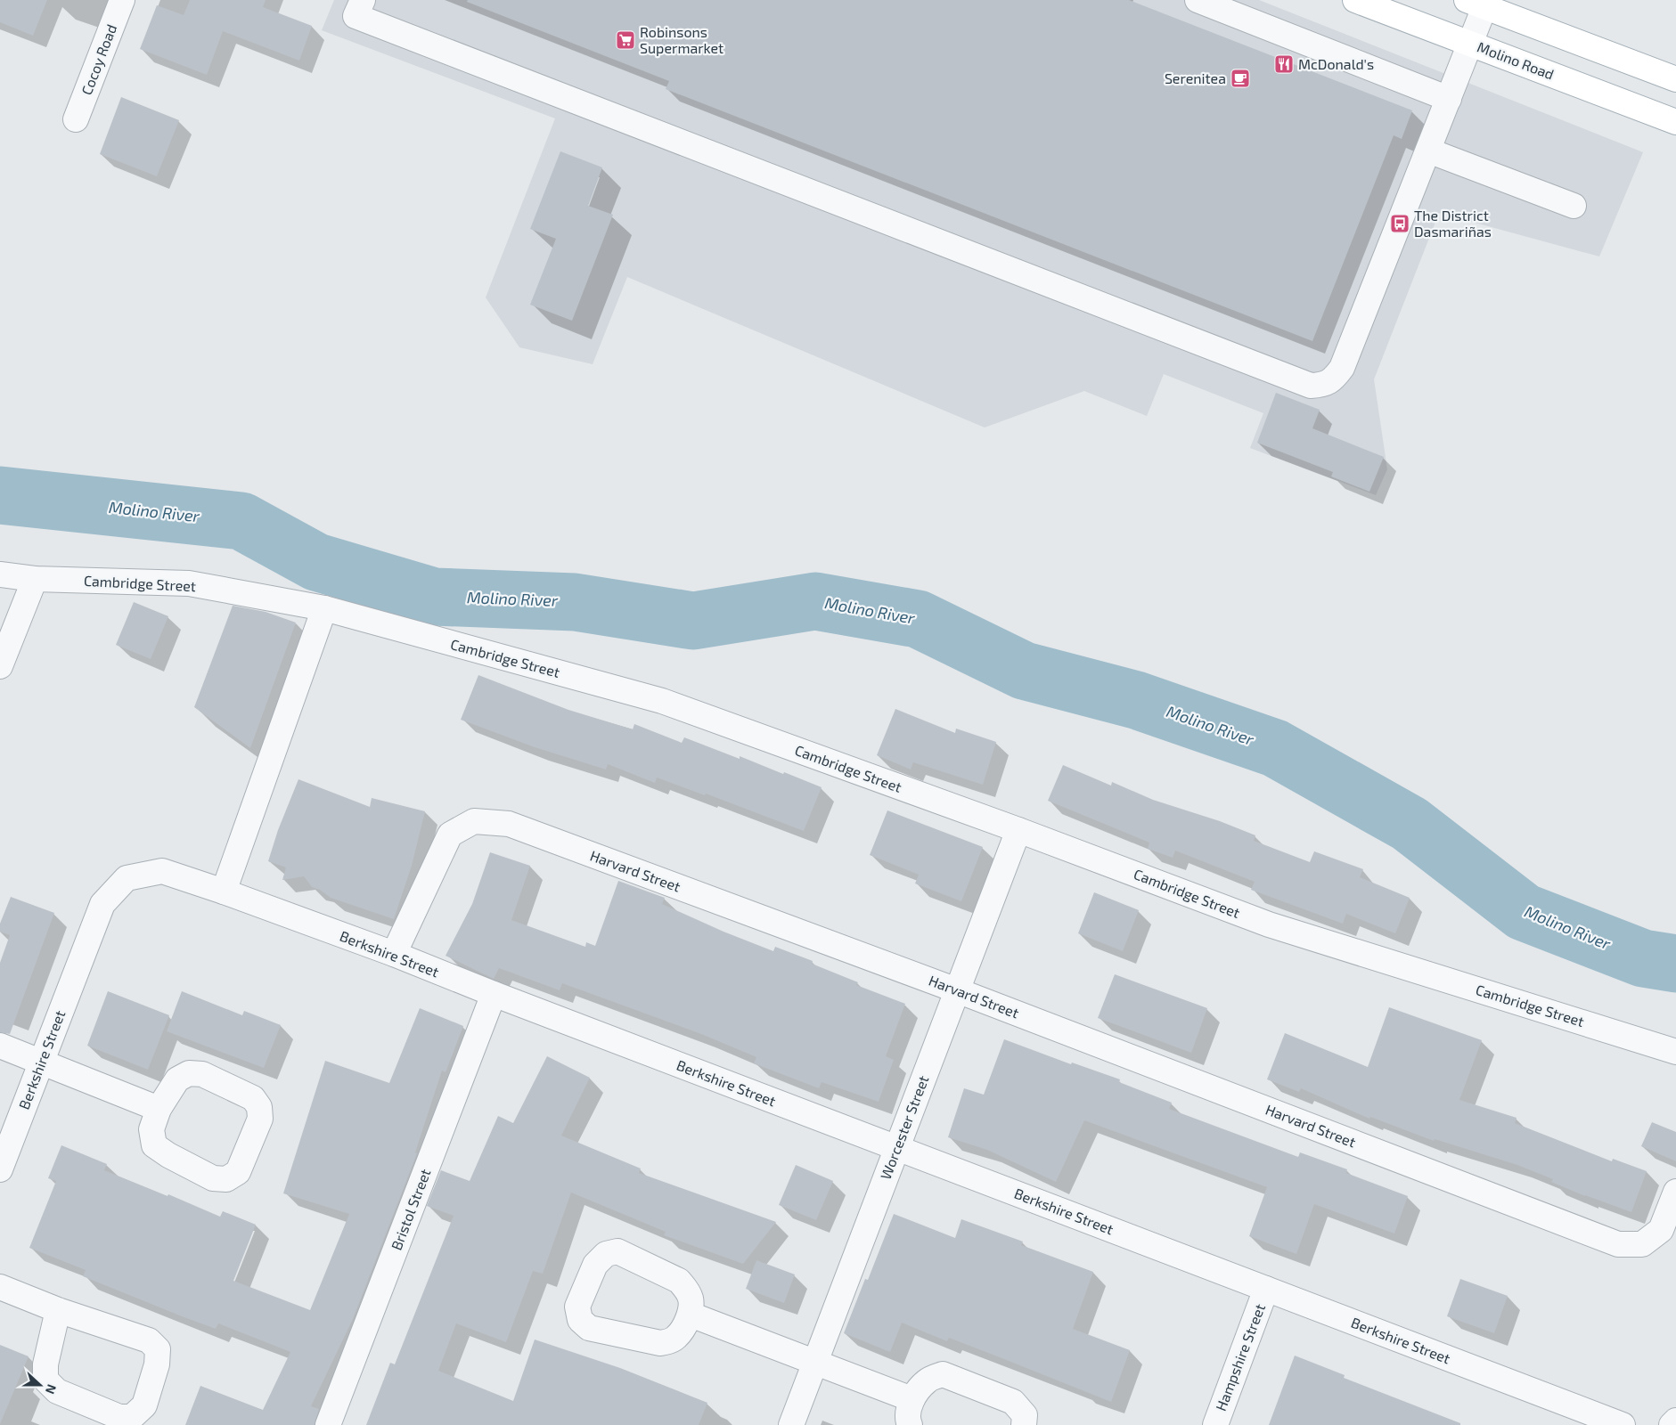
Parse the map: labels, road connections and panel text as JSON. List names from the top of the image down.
{
  "streets": {
    "main road": ["Molino Road"],
    "street": [
      "Cocoy Road",
      "Cambridge Street",
      "Harvard Street",
      "Berkshire Street",
      "Worcester Street",
      "Bristol Street",
      "Hampshire Street"
    ]
  },
  "crossings": [
    ["Cambridge Street", "Worcester Street"],
    ["Harvard Street", "Berkshire Street"],
    ["Harvard Street", "Worcester Street"],
    ["Berkshire Street", "Worcester Street"],
    ["Berkshire Street", "Bristol Street"],
    ["Berkshire Street", "Hampshire Street"]
  ],
  "water": ["Molino River"],
  "places": {
    "supermarket": ["Robinsons Supermarket"],
    "restaurant": ["McDonald's"],
    "cafe": ["Serenitea"],
    "bus stop": ["The District Dasmariñas"]
  },
  "north": "right"
}
